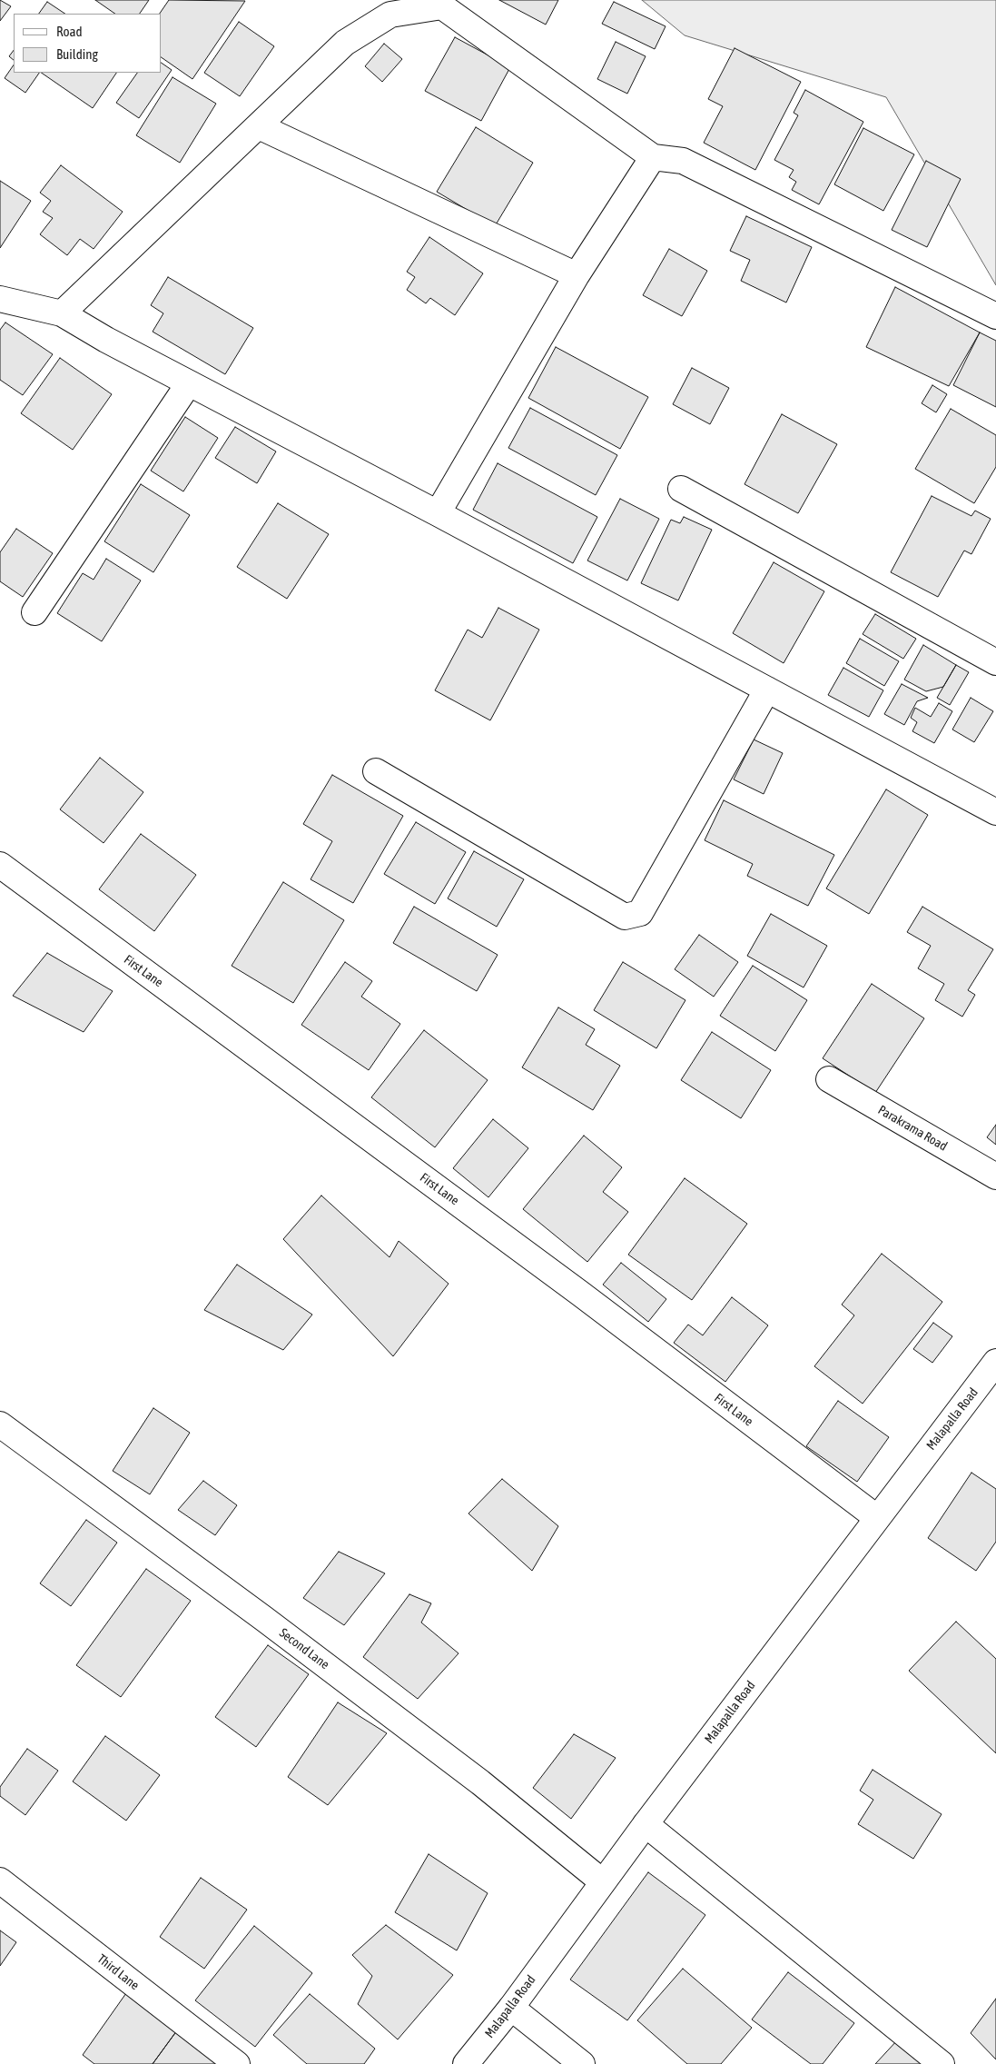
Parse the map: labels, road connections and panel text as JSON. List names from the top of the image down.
{
  "streets": {
    "street": [
      "First Lane",
      "Parakrama Road",
      "Malapalla Road",
      "Second Lane",
      "Third Lane"
    ]
  },
  "crossings": [
    ["First Lane", "Malapalla Road"],
    ["Malapalla Road", "Second Lane"]
  ],
  "legend": ["Road", "Building"]
}
